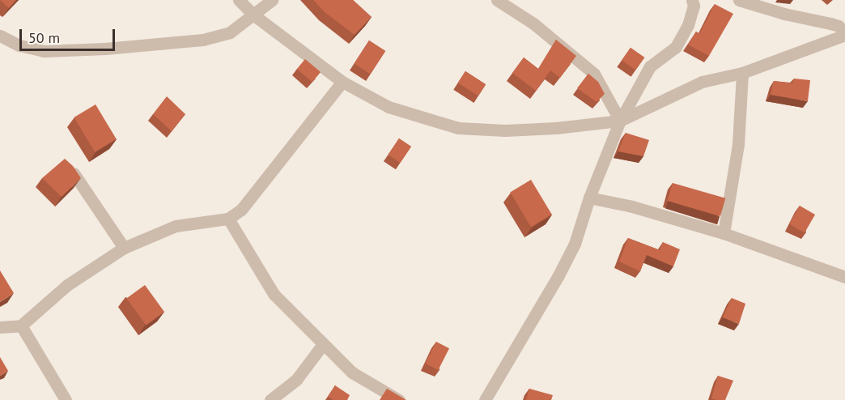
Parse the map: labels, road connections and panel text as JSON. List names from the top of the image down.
{
  "scale_bar": "50 m"
}
